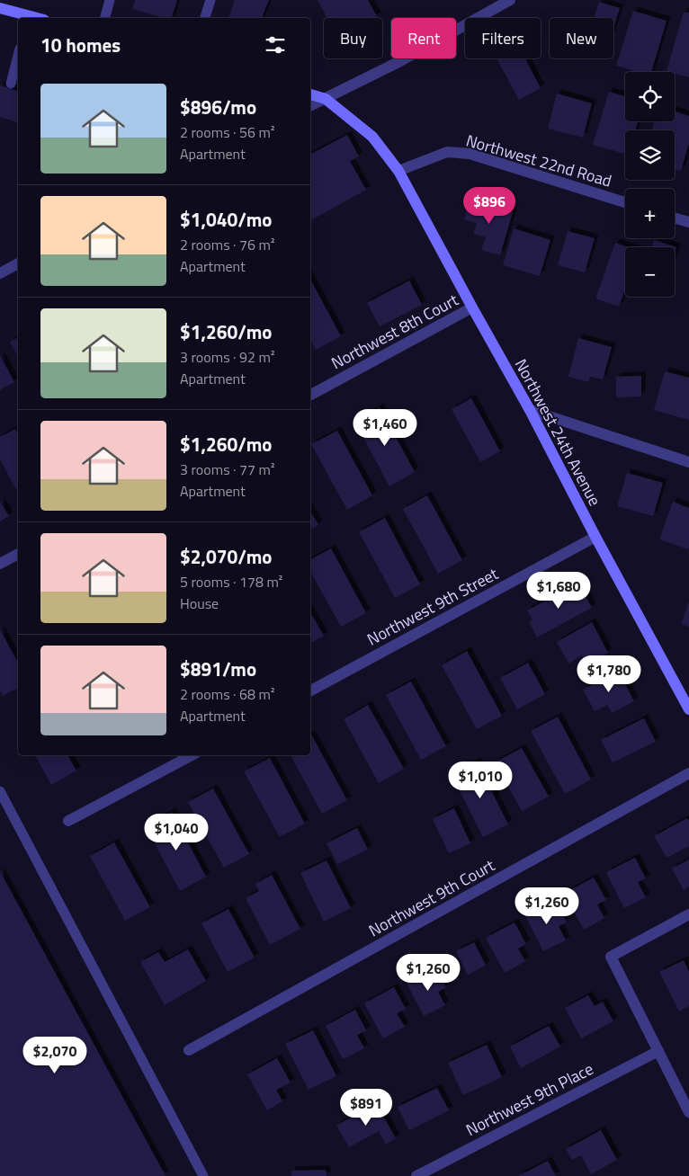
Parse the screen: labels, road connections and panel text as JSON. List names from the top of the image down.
{
  "streets": {
    "street": [
      "Northwest 22nd Road",
      "Northwest 8th Court",
      "Northwest 24th Avenue",
      "Northwest 9th Street",
      "Northwest 9th Court",
      "Northwest 9th Place"
    ]
  },
  "crossings": [
    ["Northwest 22nd Road", "Northwest 24th Avenue"],
    ["Northwest 8th Court", "Northwest 24th Avenue"],
    ["Northwest 24th Avenue", "Northwest 9th Street"]
  ],
  "page": {
    "chip": [
      "Buy",
      "Rent",
      "Filters",
      "New"
    ],
    "heading": "10 homes",
    "map_buttons": ["+", "−"],
    "list": [
      {
        "name": "$896/mo",
        "note": "2 rooms · 56 m² · Apartment"
      },
      {
        "name": "$1,040/mo",
        "note": "2 rooms · 76 m² · Apartment"
      },
      {
        "name": "$1,260/mo",
        "note": "3 rooms · 92 m² · Apartment"
      },
      {
        "name": "$1,260/mo",
        "note": "3 rooms · 77 m² · Apartment"
      },
      {
        "name": "$2,070/mo",
        "note": "5 rooms · 178 m² · House"
      },
      {
        "name": "$891/mo",
        "note": "2 rooms · 68 m² · Apartment"
      }
    ],
    "price": [
      "$896",
      "$1,460",
      "$1,680",
      "$1,780",
      "$1,010",
      "$1,040",
      "$1,260",
      "$1,260",
      "$2,070",
      "$891"
    ]
  }
}
